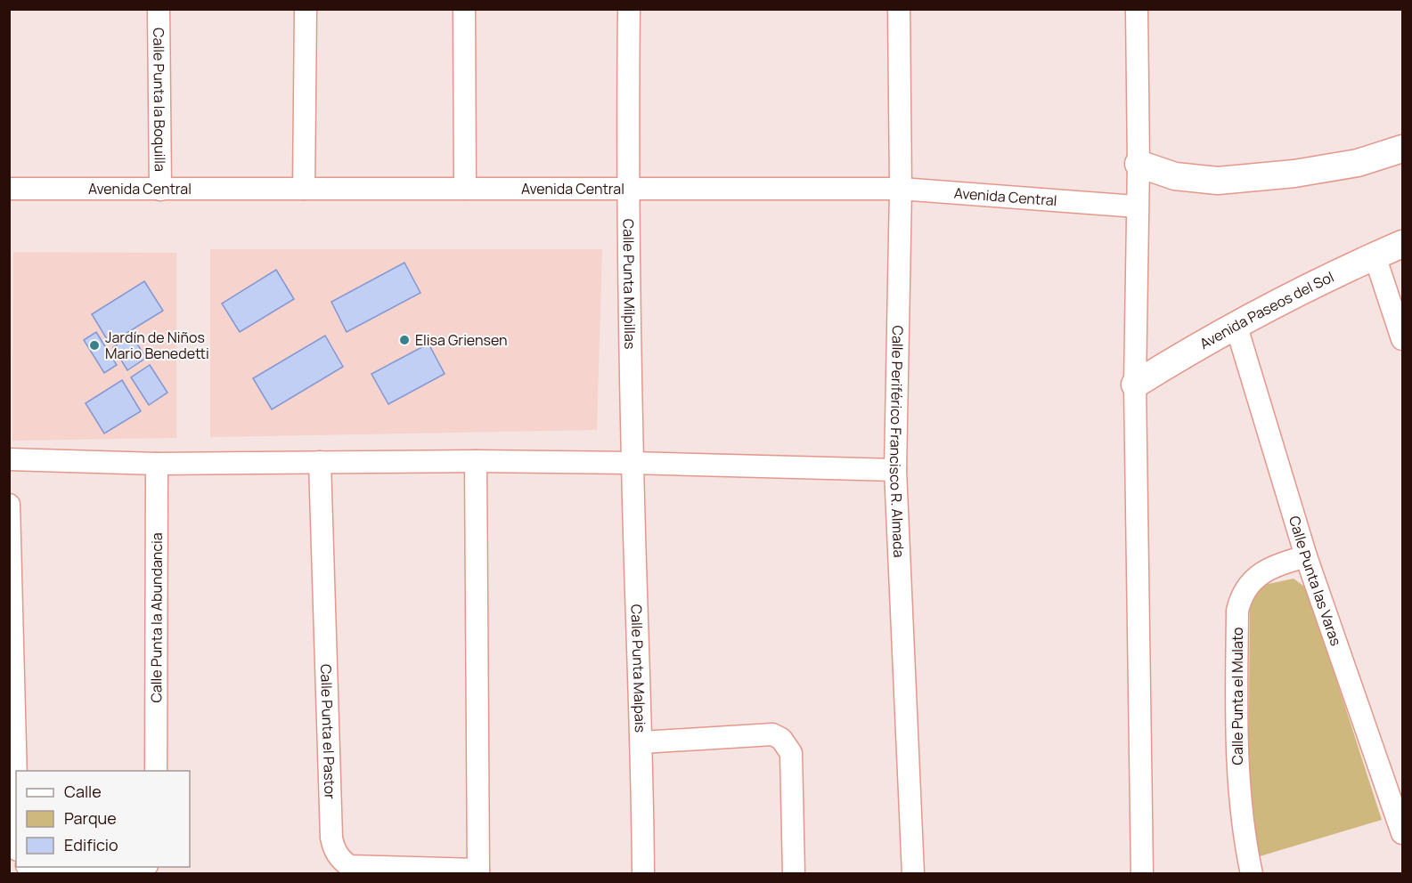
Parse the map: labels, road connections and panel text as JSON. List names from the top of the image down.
{
  "streets": {
    "street": [
      "Calle Punta la Boquilla",
      "Avenida Central",
      "Calle Punta Milpillas",
      "Avenida Paseos del Sol",
      "Calle Periférico Francisco R. Almada",
      "Calle Punta las Varas",
      "Calle Punta la Abundancia",
      "Calle Punta Malpais",
      "Calle Punta el Mulato",
      "Calle Punta el Pastor"
    ]
  },
  "crossings": [
    ["Calle Punta la Boquilla", "Avenida Central"],
    ["Avenida Central", "Calle Punta Milpillas"],
    ["Avenida Central", "Calle Periférico Francisco R. Almada"],
    ["Calle Punta Milpillas", "Calle Punta Malpais"],
    ["Avenida Paseos del Sol", "Calle Punta las Varas"],
    ["Calle Punta las Varas", "Calle Punta el Mulato"]
  ],
  "places": ["Elisa Griensen", "Jardín de Niños Mario Benedetti"],
  "legend": ["Calle", "Parque", "Edificio"]
}
